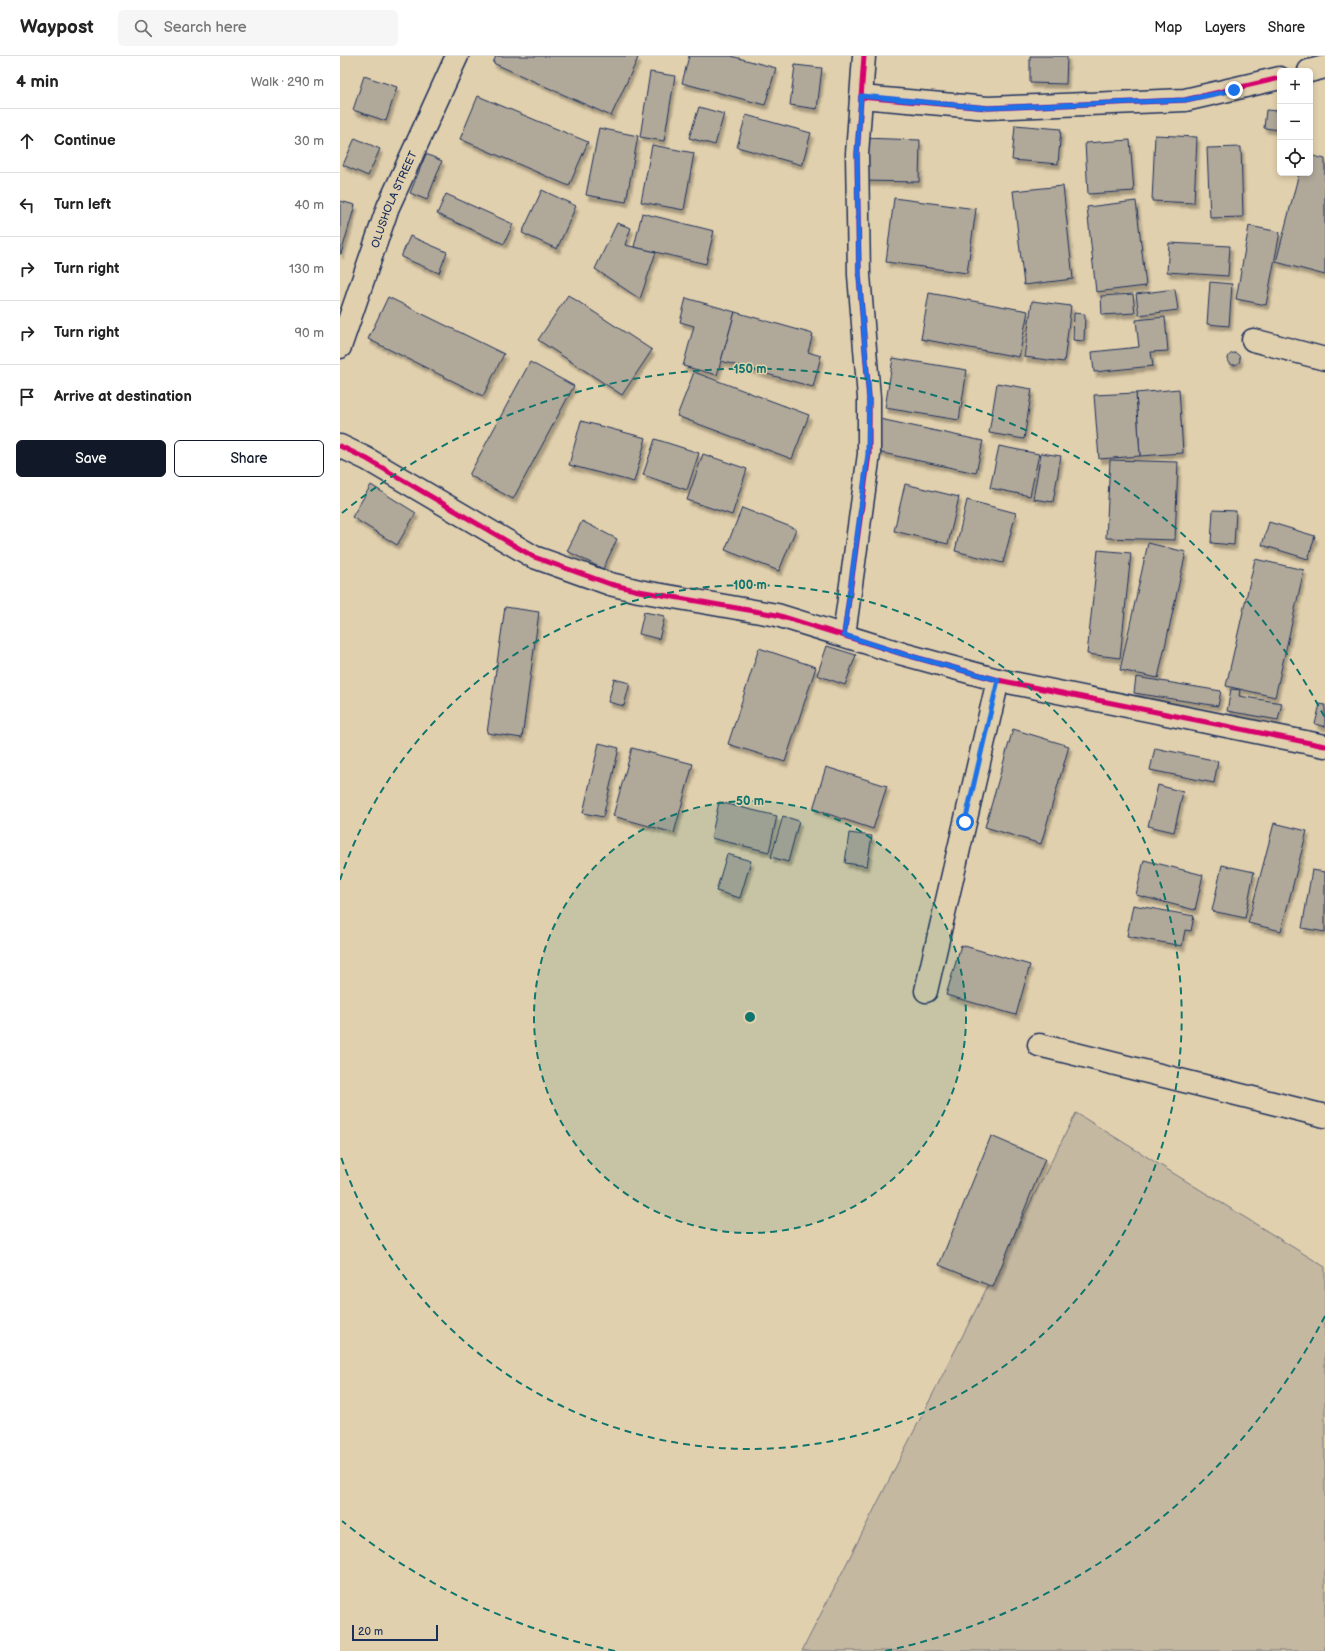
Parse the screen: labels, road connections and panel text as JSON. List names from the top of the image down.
{
  "streets": {
    "street": ["OLUSHOLA STREET"]
  },
  "scale_bar": "20 m",
  "page": {
    "header": "Waypost",
    "search": "Search here",
    "nav": ["Map", "Layers", "Share"],
    "heading": ["4 min", "Walk · 290 m"],
    "map_buttons": ["+", "−"],
    "list": [
      ["Continue", "30 m"],
      ["Turn left", "40 m"],
      ["Turn right", "130 m"],
      ["Turn right", "90 m"],
      "Arrive at destination"
    ],
    "buttons": ["Save", "Share"],
    "scale": "20 m"
  },
  "rings": ["150 m", "100 m", "50 m"]
}
